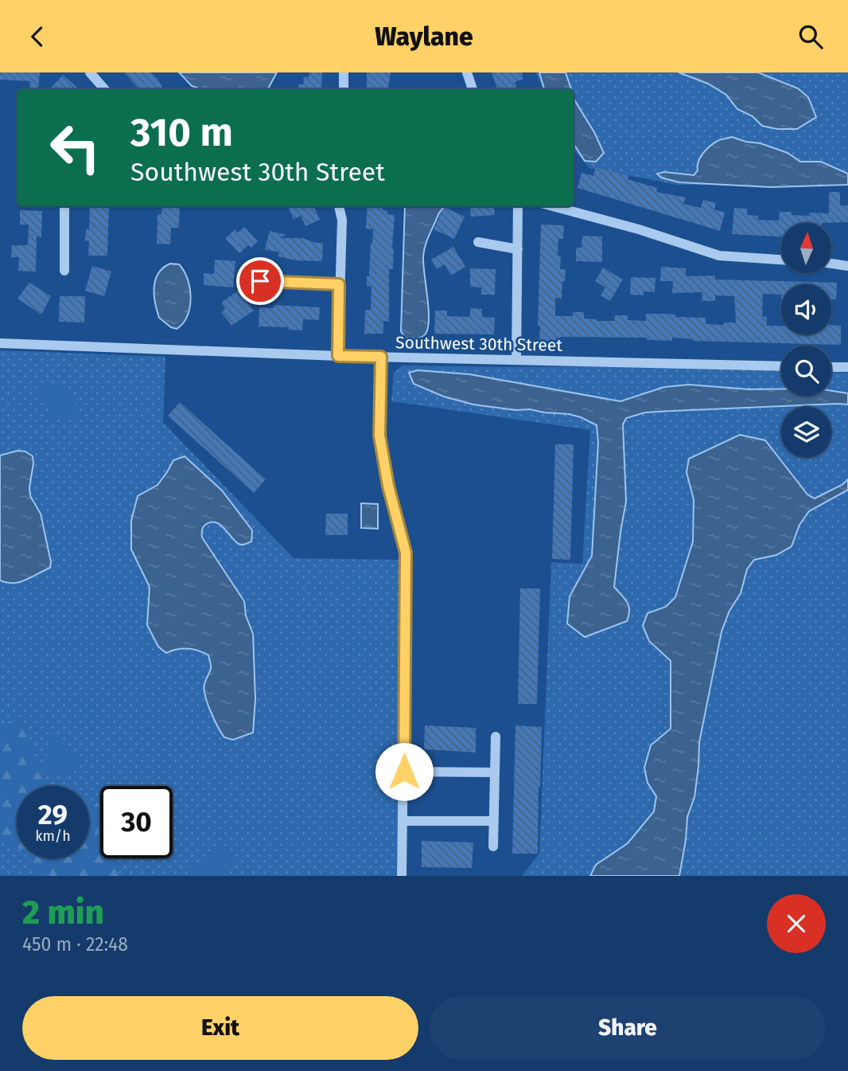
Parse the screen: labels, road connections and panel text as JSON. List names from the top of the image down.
{
  "streets": {
    "street": ["Southwest 30th Street"]
  },
  "north": "top",
  "page": {
    "header": "Waylane",
    "turn": ["310 m", "Southwest 30th Street"],
    "speed": "29 km/h",
    "limit": "30",
    "heading": ["2 min", "450 m · 22:48"],
    "buttons": ["Exit", "Share"]
  }
}
